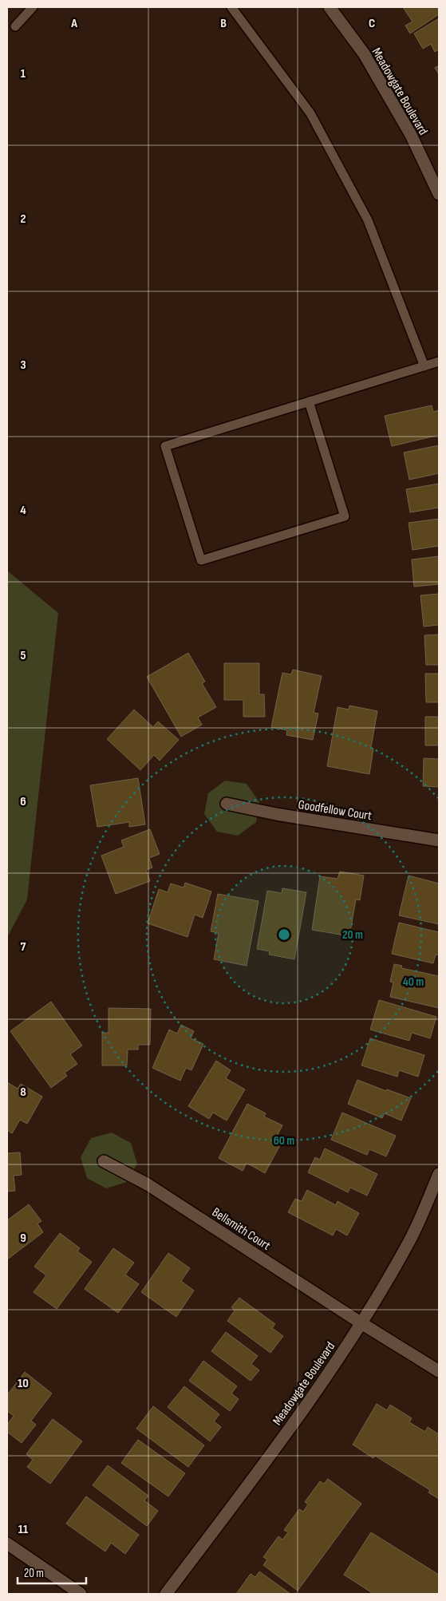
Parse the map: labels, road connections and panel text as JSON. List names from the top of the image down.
{
  "streets": {
    "street": ["Meadowgate Boulevard", "Goodfellow Court", "Bellsmith Court"]
  },
  "crossings": [
    ["Meadowgate Boulevard", "Bellsmith Court"]
  ],
  "scale_bar": "20 m",
  "grid": {
    "columns": ["A", "B", "C"],
    "rows": [
      "1",
      "2",
      "3",
      "4",
      "5",
      "6",
      "7",
      "8",
      "9",
      "10",
      "11"
    ]
  },
  "rings": ["20 m", "40 m", "60 m"]
}
